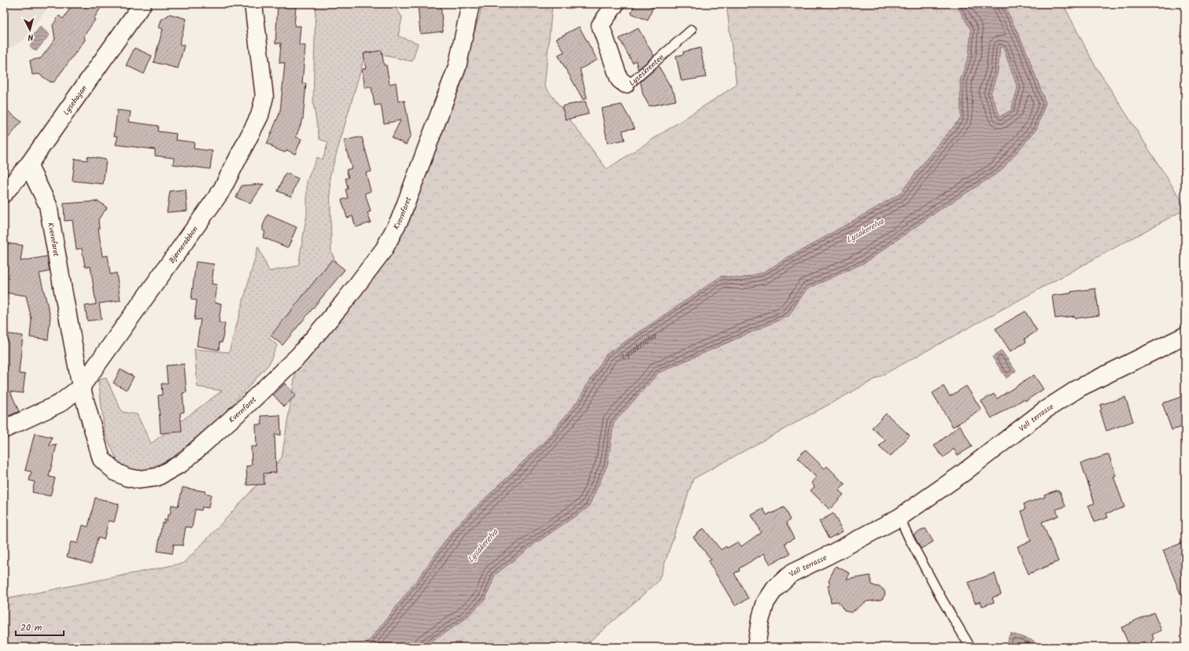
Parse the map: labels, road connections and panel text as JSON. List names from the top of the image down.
{
  "streets": {
    "street": [
      "Lyseskrenten",
      "Lysehagan",
      "Kvernfaret",
      "Bjørnerabben",
      "Voll terrasse"
    ]
  },
  "crossings": [
    ["Lysehagan", "Kvernfaret"],
    ["Kvernfaret", "Bjørnerabben"]
  ],
  "water": ["Lysakerelva"],
  "scale_bar": "20 m",
  "north": "bottom"
}
